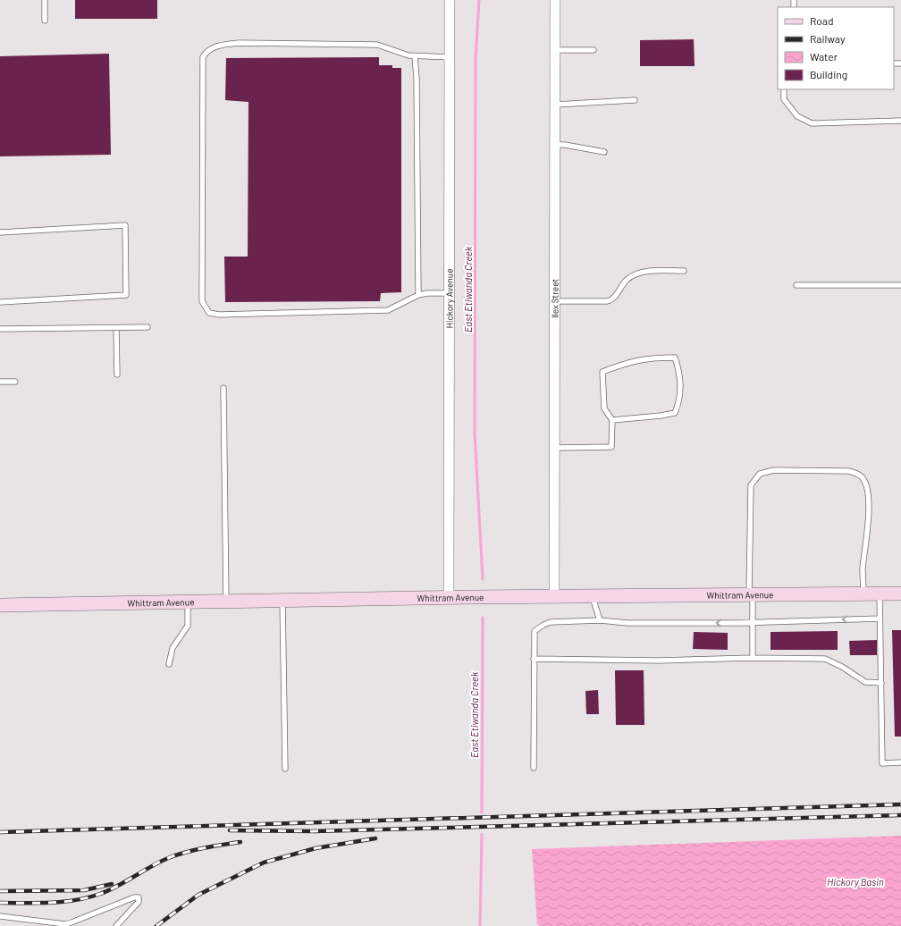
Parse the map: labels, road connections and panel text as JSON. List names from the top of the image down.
{
  "streets": {
    "street": ["Hickory Avenue", "Ilex Street", "Whittram Avenue"]
  },
  "crossings": [
    ["Hickory Avenue", "Whittram Avenue"],
    ["Ilex Street", "Whittram Avenue"]
  ],
  "water": ["East Etiwanda Creek", "Hickory Basin"],
  "legend": [
    "Road",
    "Railway",
    "Water",
    "Building"
  ]
}
